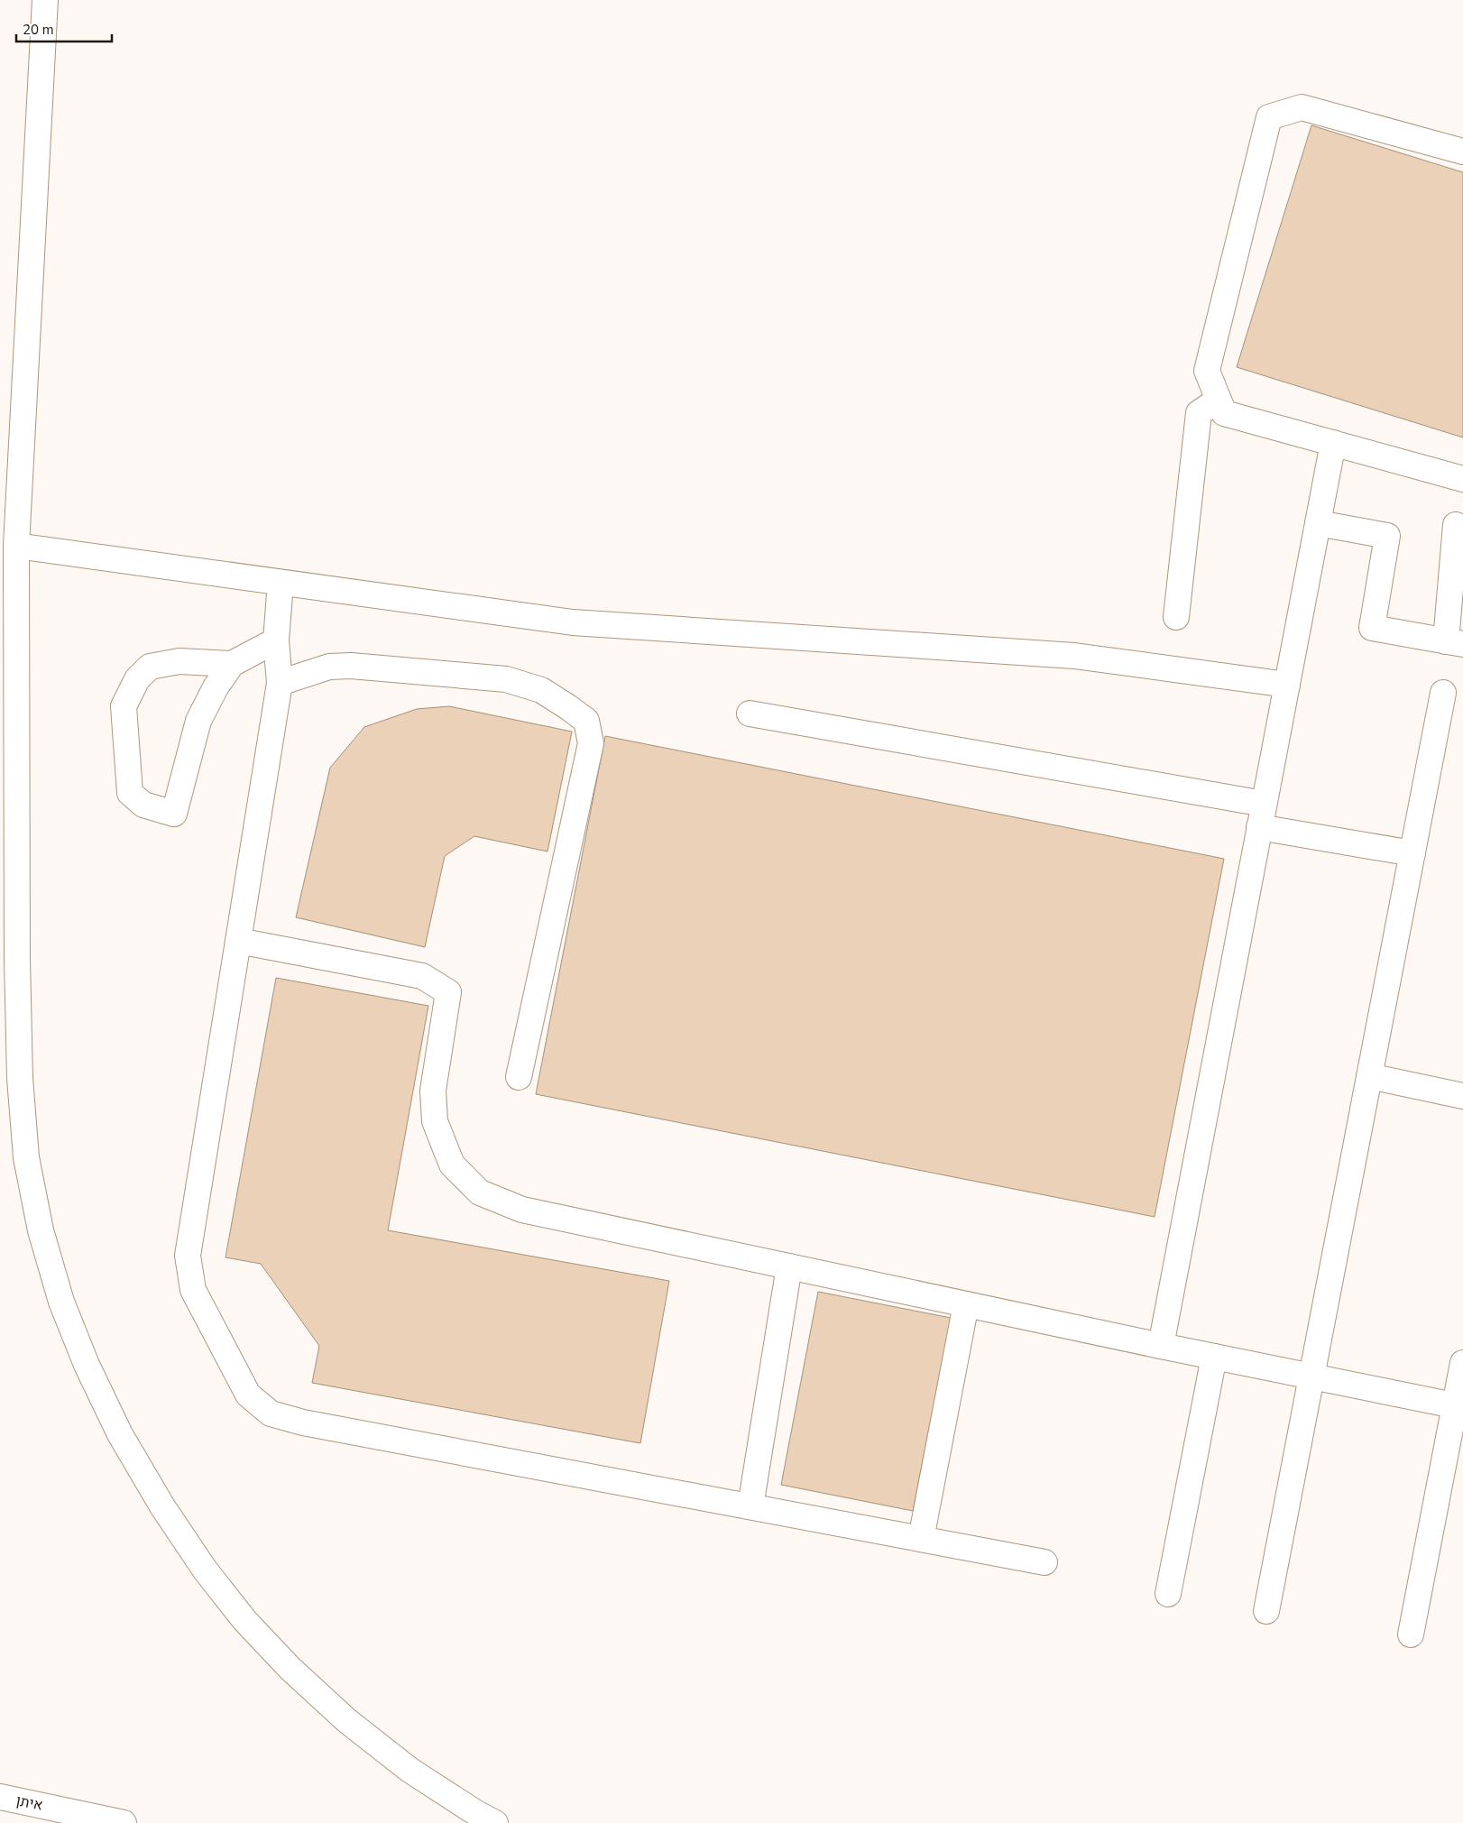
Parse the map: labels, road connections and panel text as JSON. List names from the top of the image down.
{
  "streets": {
    "street": ["איתן"]
  },
  "scale_bar": "20 m"
}
